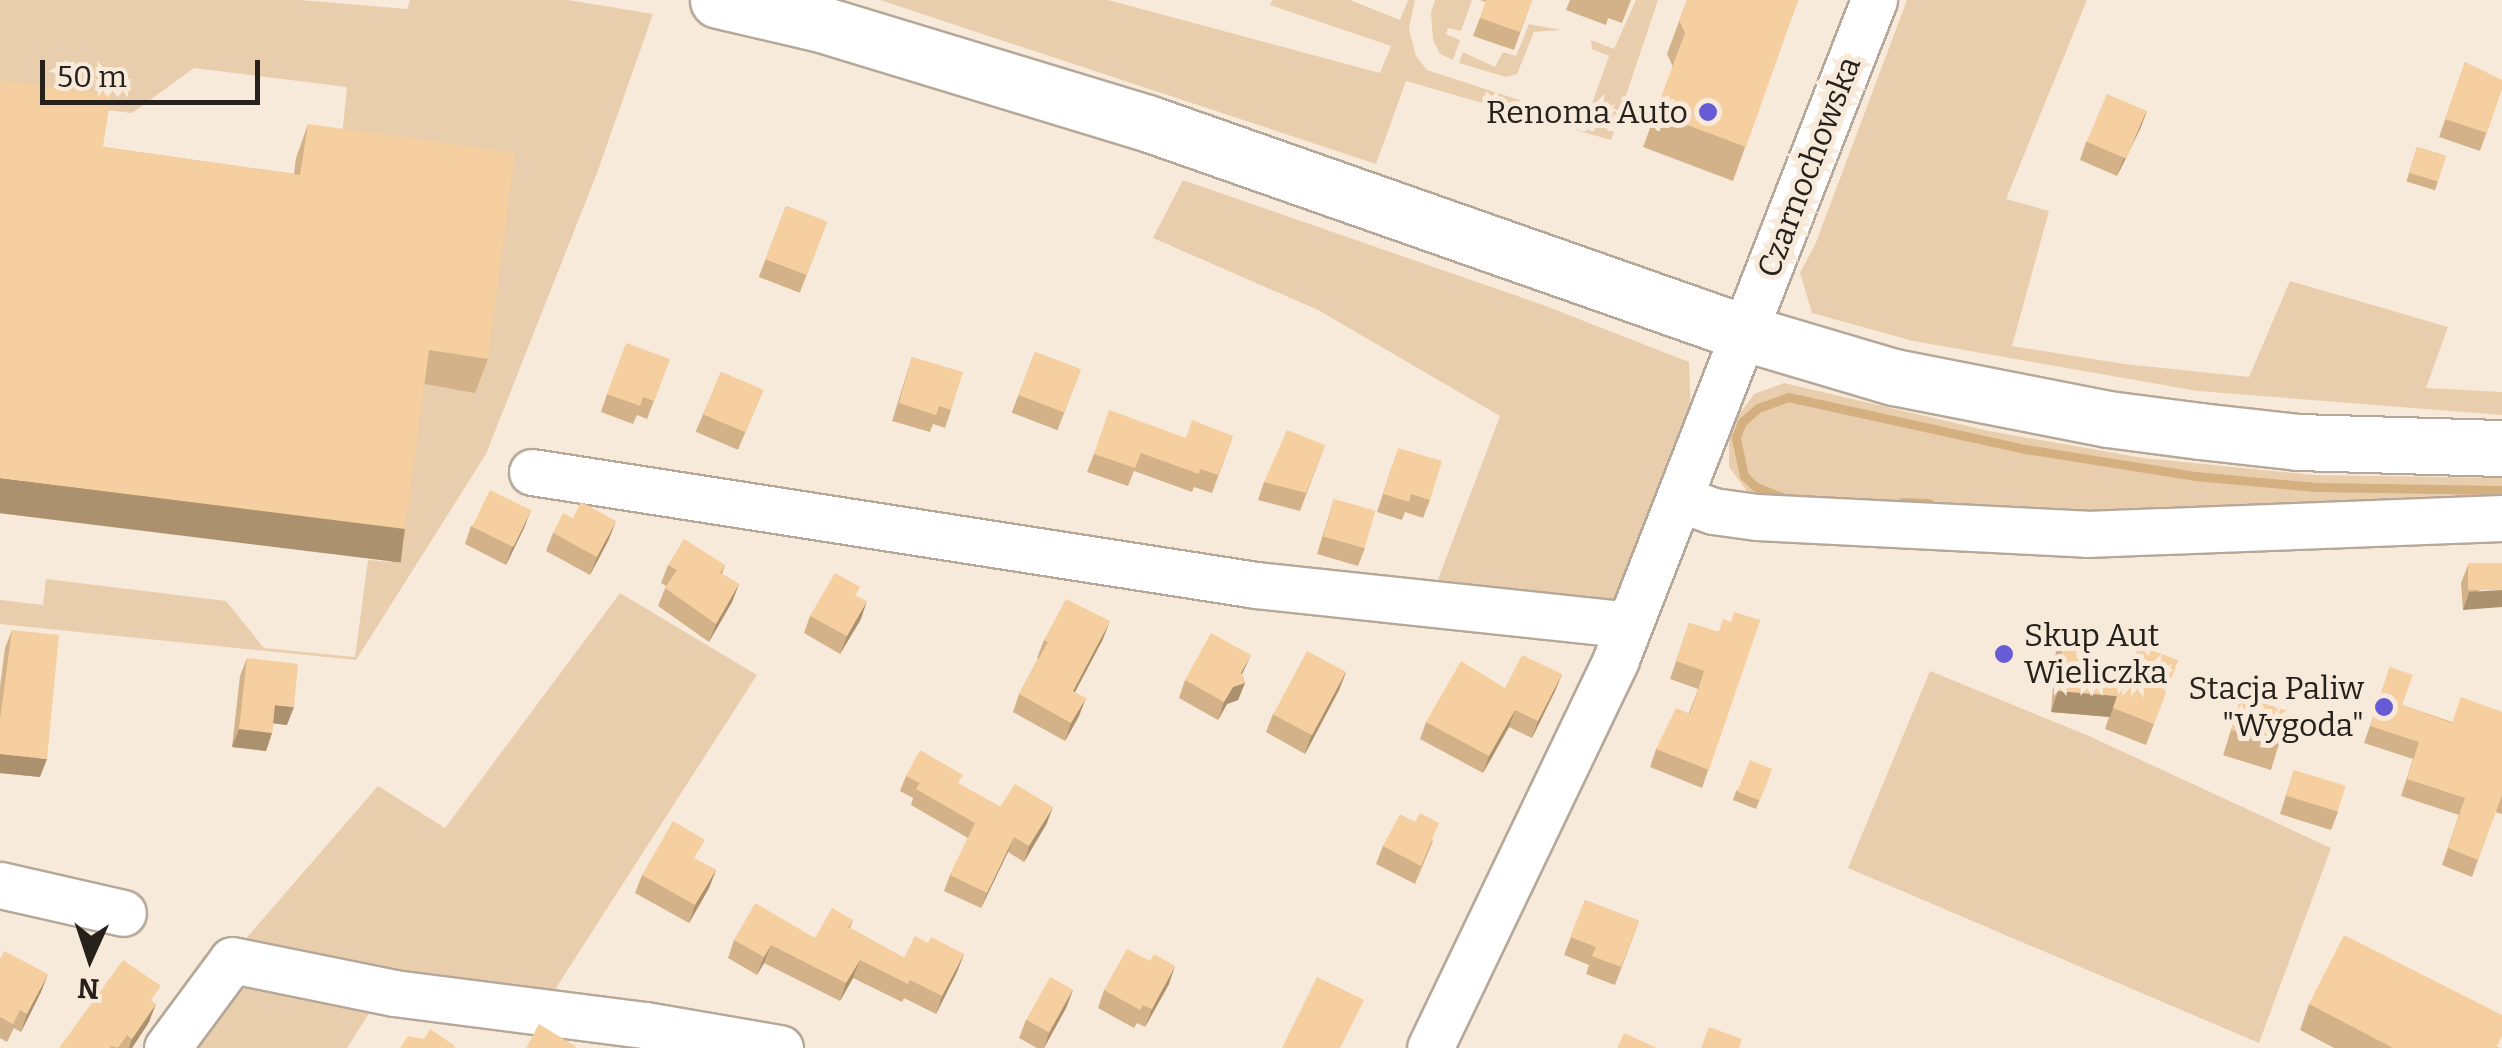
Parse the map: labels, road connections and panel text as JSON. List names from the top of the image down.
{
  "streets": {
    "street": ["Czarnochowska"]
  },
  "places": ["Renoma Auto", "Skup Aut Wieliczka", "Stacja Paliw \"Wygoda\""],
  "scale_bar": "50 m",
  "north": "bottom"
}
